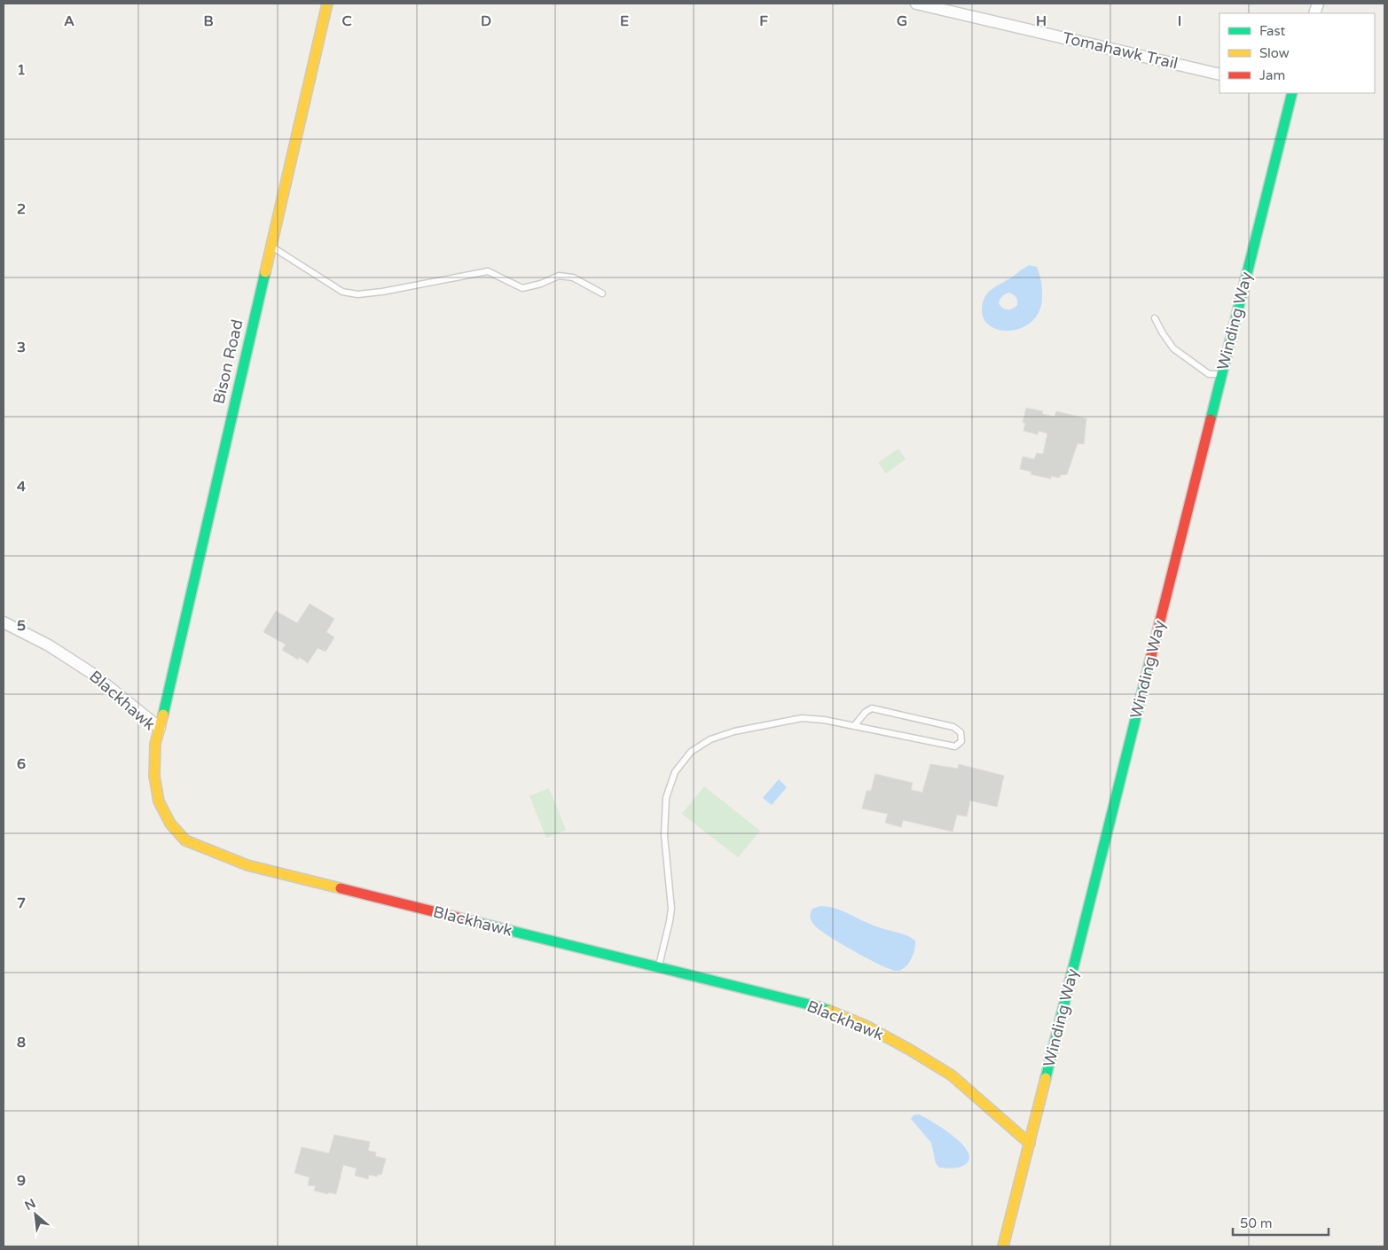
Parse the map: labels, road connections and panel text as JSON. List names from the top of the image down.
{
  "streets": {
    "street": [
      "Tomahawk Trail",
      "Winding Way",
      "Bison Road",
      "Blackhawk"
    ]
  },
  "crossings": [
    ["Winding Way", "Blackhawk"],
    ["Bison Road", "Blackhawk"]
  ],
  "legend": ["Fast", "Slow", "Jam"],
  "scale_bar": "50 m",
  "north": "top left",
  "grid": {
    "columns": [
      "A",
      "B",
      "C",
      "D",
      "E",
      "F",
      "G",
      "H",
      "I"
    ],
    "rows": [
      "1",
      "2",
      "3",
      "4",
      "5",
      "6",
      "7",
      "8",
      "9"
    ]
  }
}
